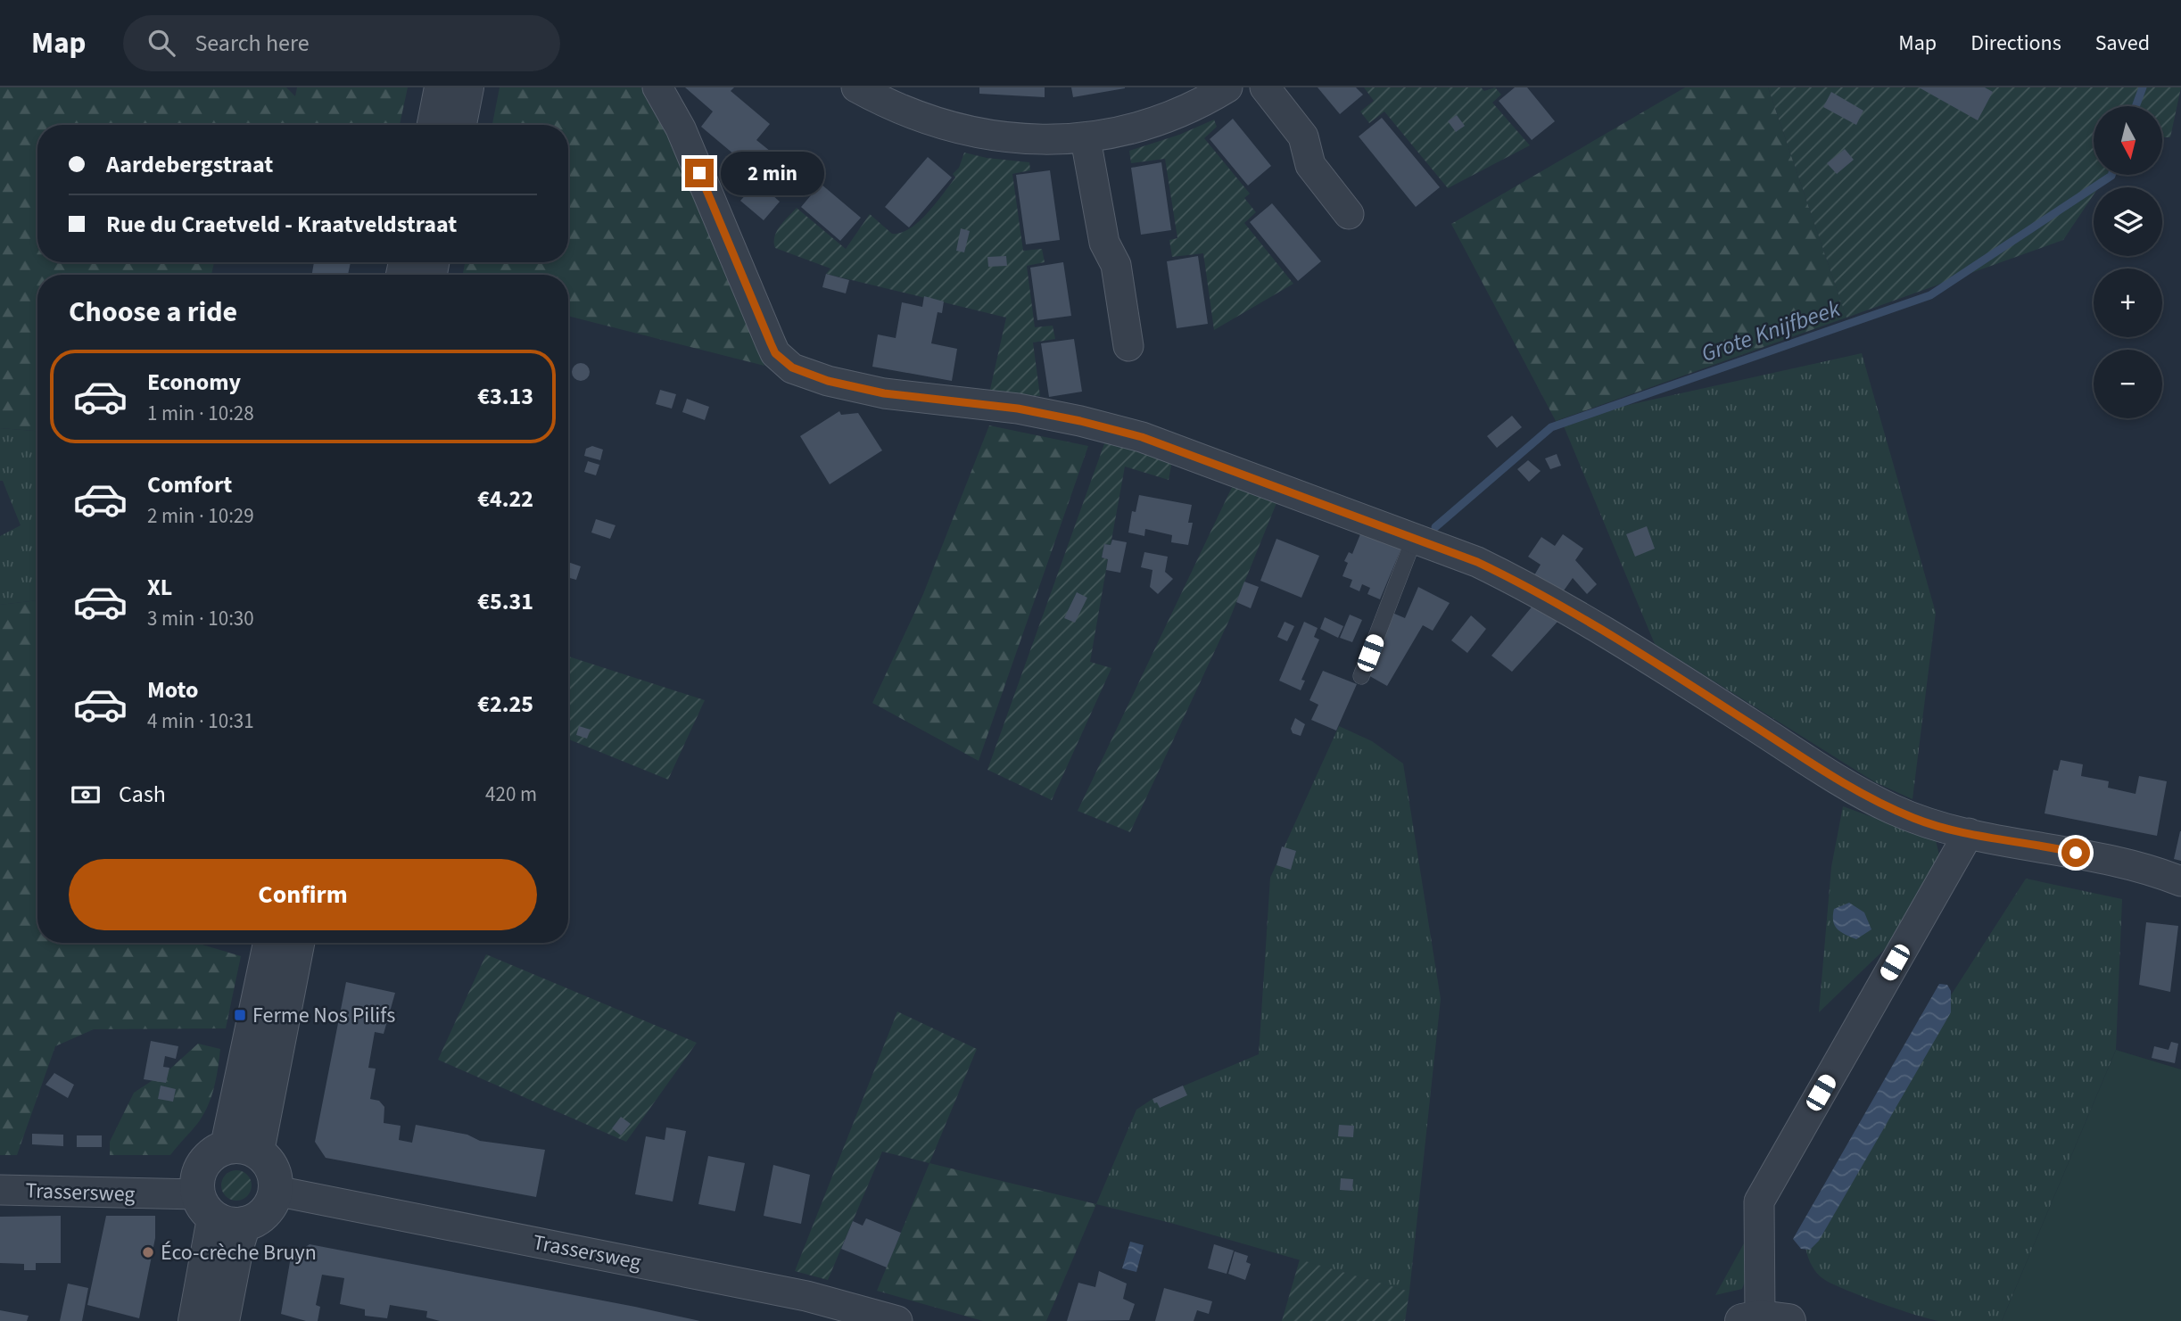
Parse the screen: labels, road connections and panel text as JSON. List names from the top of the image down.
{
  "streets": {
    "street": ["Trassersweg"]
  },
  "water": ["Grote Knijfbeek"],
  "places": {
    "transit": ["Ferme Nos Pilifs"],
    "other": ["Éco-crèche Bruyn"]
  },
  "north": "bottom",
  "page": {
    "header": "Map",
    "search": "Search here",
    "nav": ["Map", "Directions", "Saved"],
    "map_buttons": ["+", "−"],
    "banner": ["Aardebergstraat", "Rue du Craetveld - Kraatveldstraat"],
    "bubble": "2 min",
    "heading": "Choose a ride",
    "list": [
      {
        "name": "Economy",
        "note": "1 min · 10:28",
        "value": "€3.13"
      },
      {
        "name": "Comfort",
        "note": "2 min · 10:29",
        "value": "€4.22"
      },
      {
        "name": "XL",
        "note": "3 min · 10:30",
        "value": "€5.31"
      },
      {
        "name": "Moto",
        "note": "4 min · 10:31",
        "value": "€2.25"
      }
    ],
    "pay": ["Cash", "420 m"],
    "buttons": "Confirm"
  }
}
